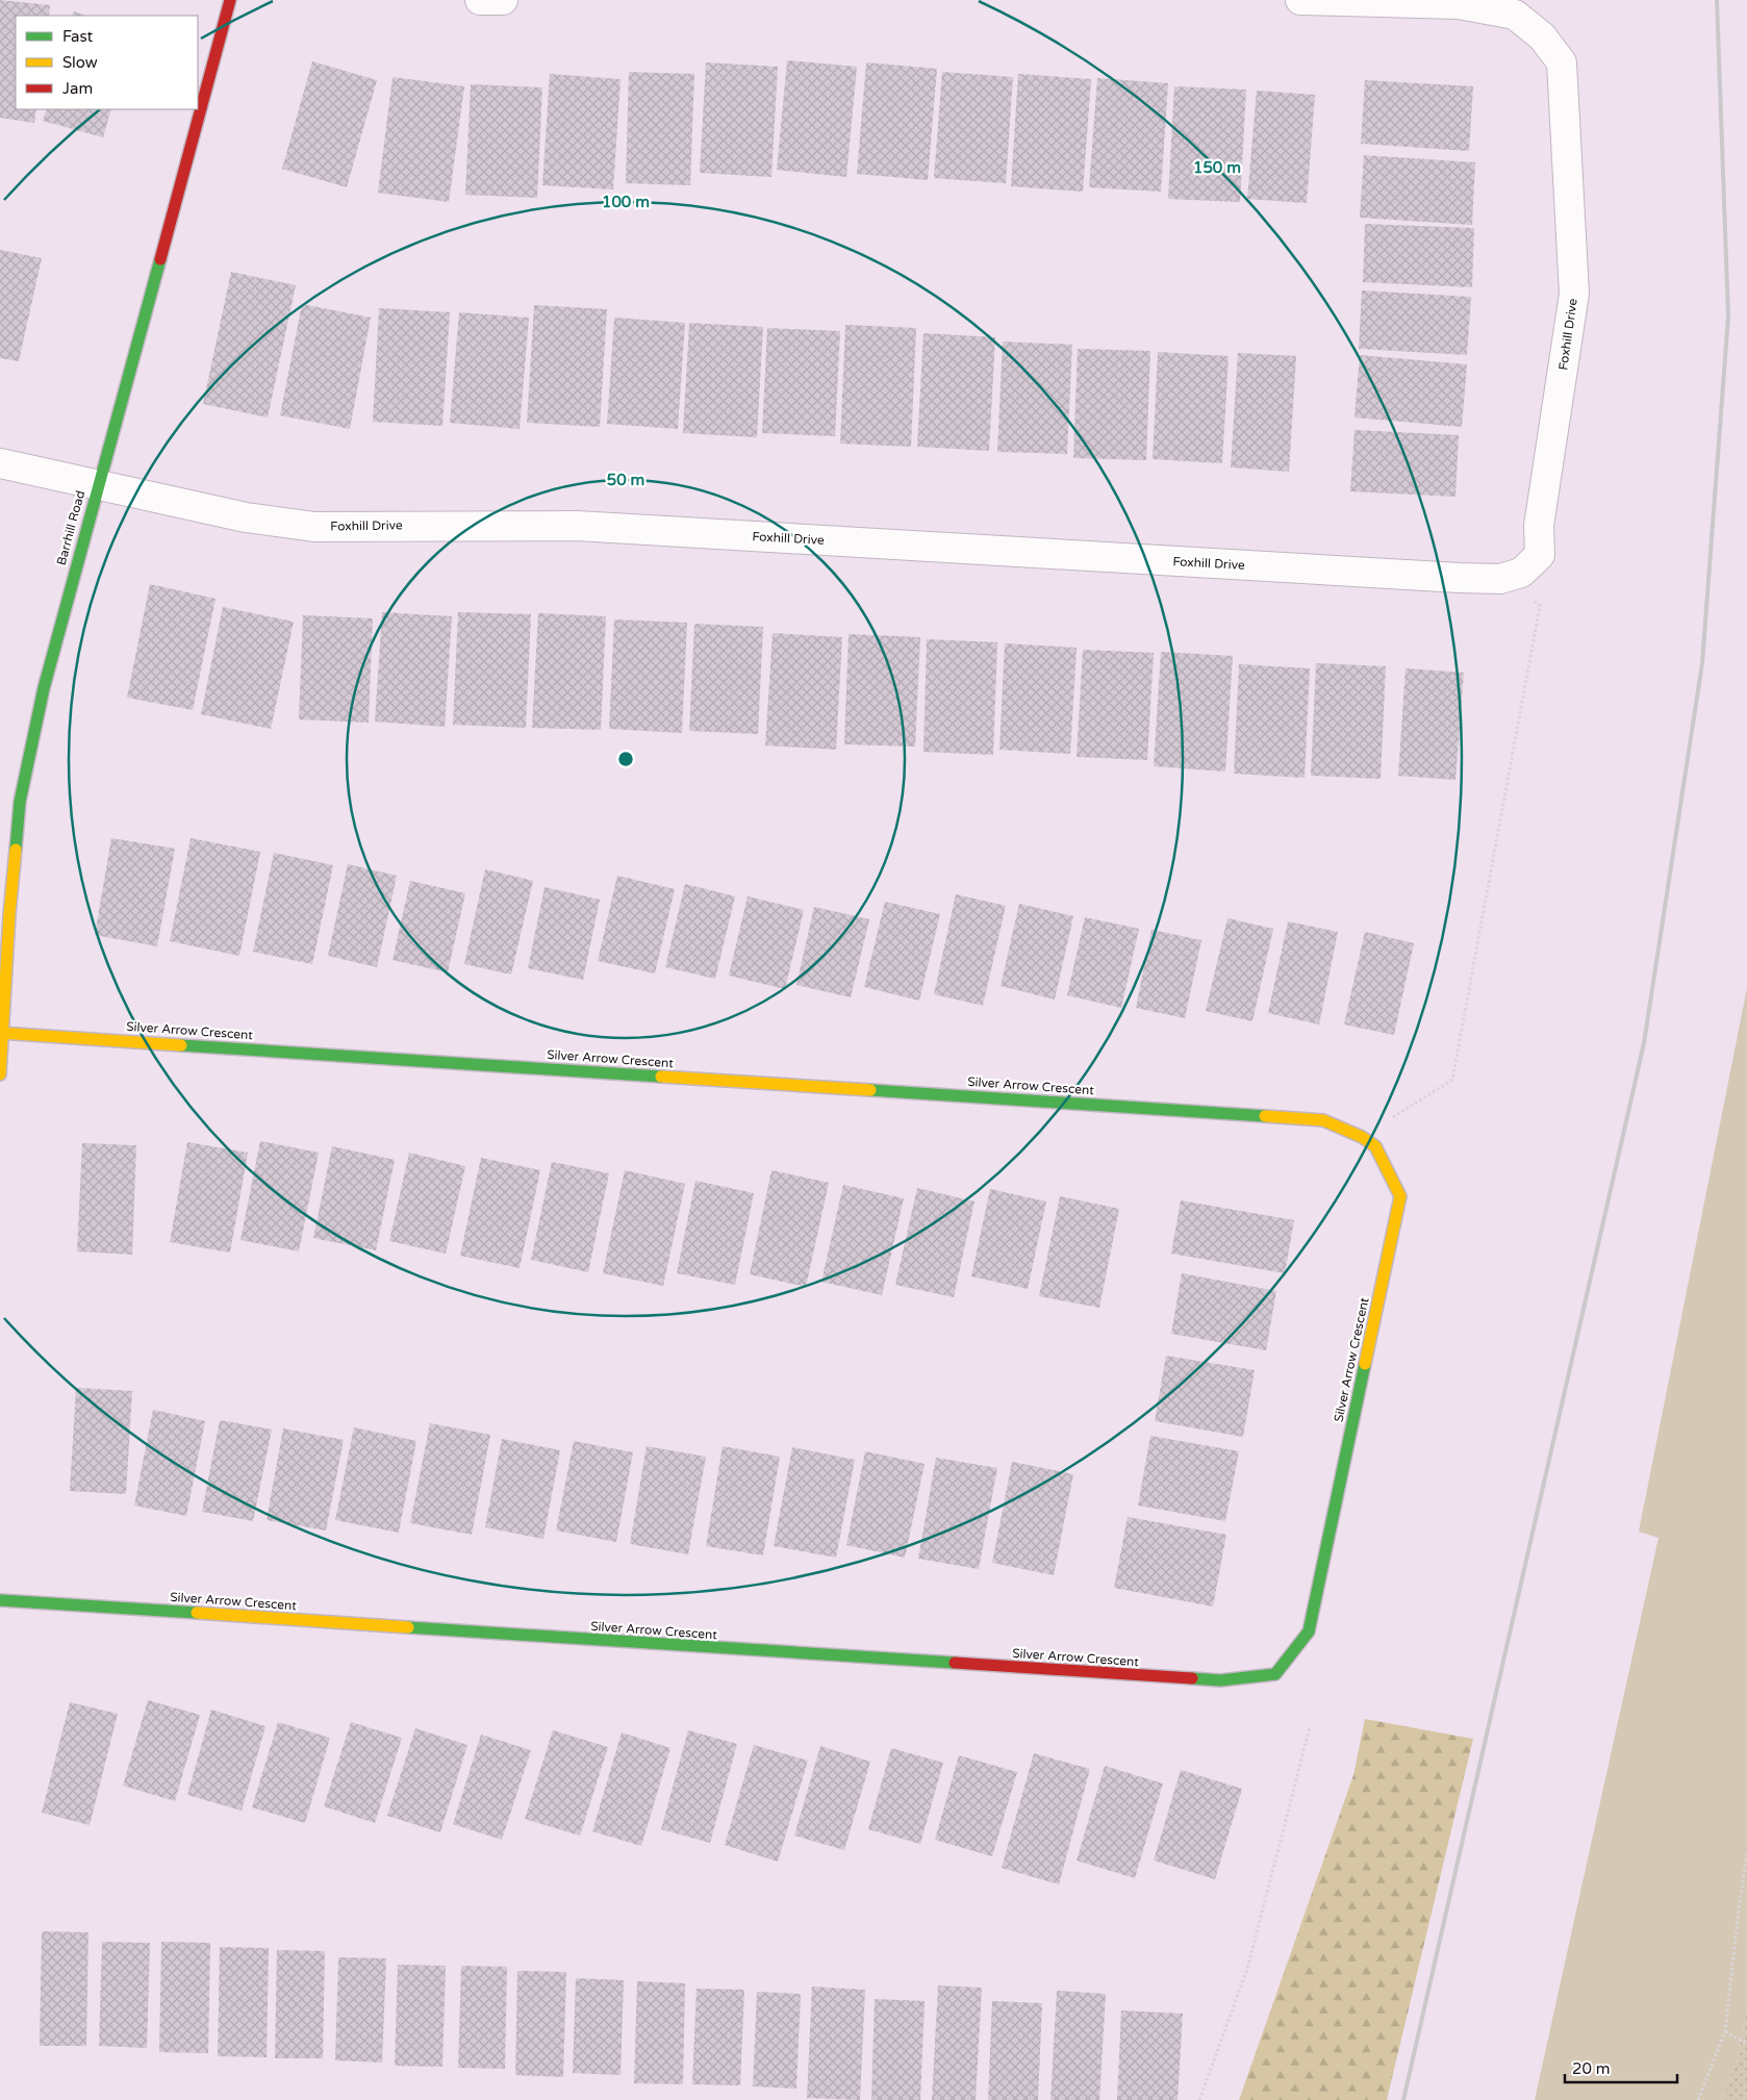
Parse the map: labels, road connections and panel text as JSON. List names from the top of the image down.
{
  "streets": {
    "street": ["Foxhill Drive", "Barrhill Road", "Silver Arrow Crescent"]
  },
  "crossings": [
    ["Foxhill Drive", "Barrhill Road"],
    ["Barrhill Road", "Silver Arrow Crescent"]
  ],
  "legend": ["Fast", "Slow", "Jam"],
  "scale_bar": "20 m",
  "rings": ["150 m", "100 m", "50 m"]
}
